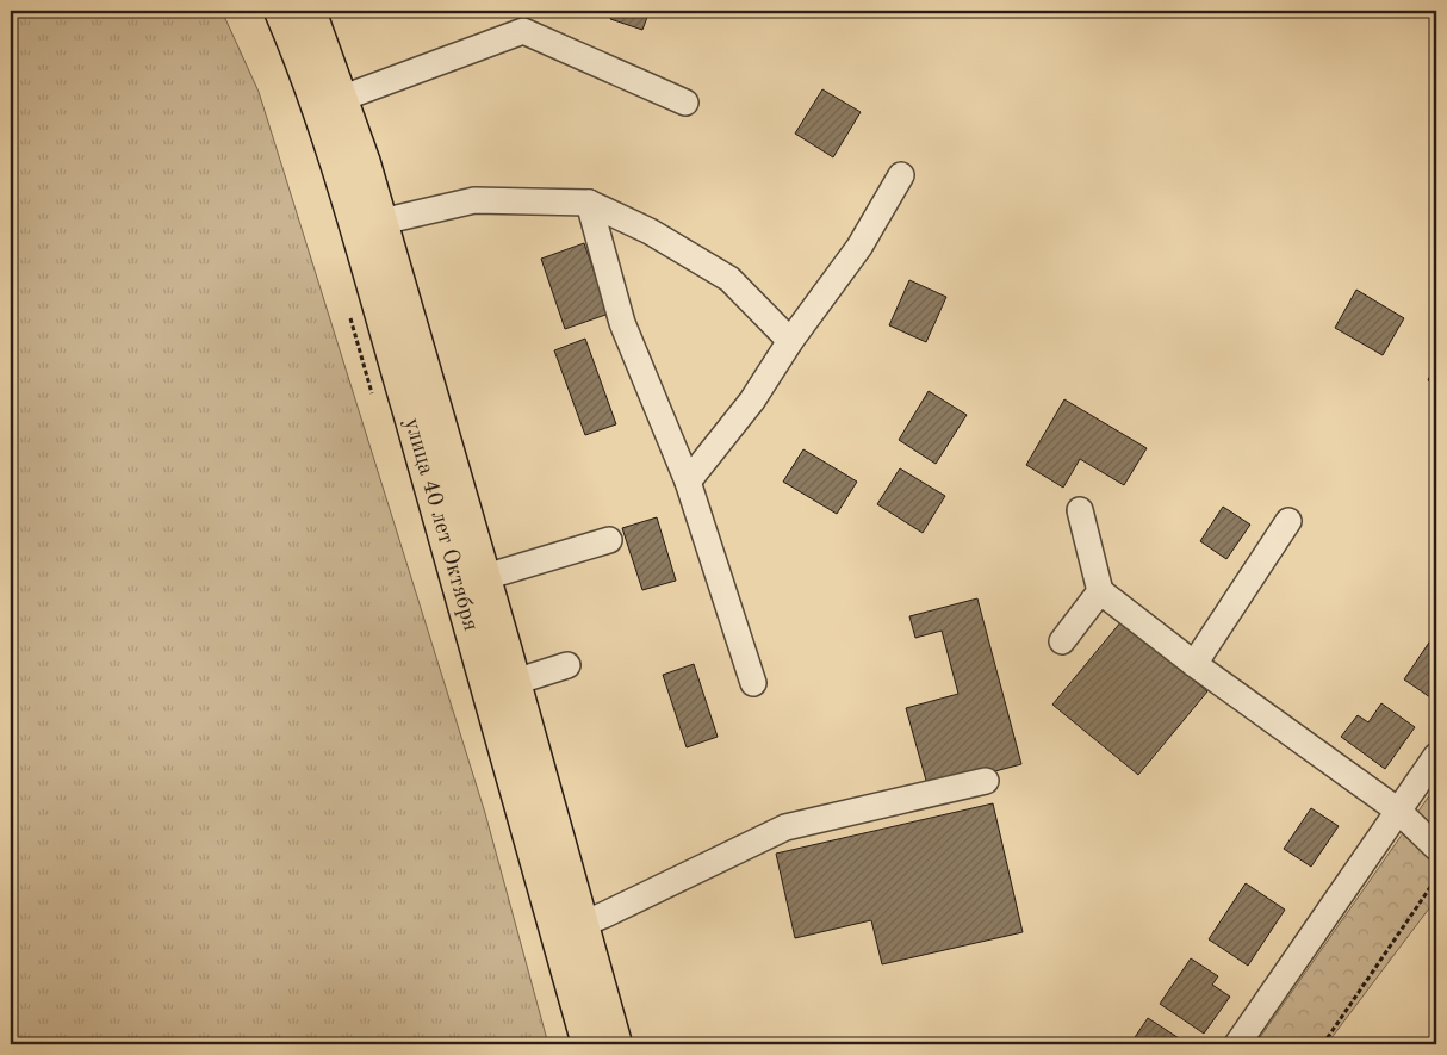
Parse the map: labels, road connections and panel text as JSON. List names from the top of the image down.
{
  "streets": {
    "main road": ["улица 40 лет Октября"]
  }
}
